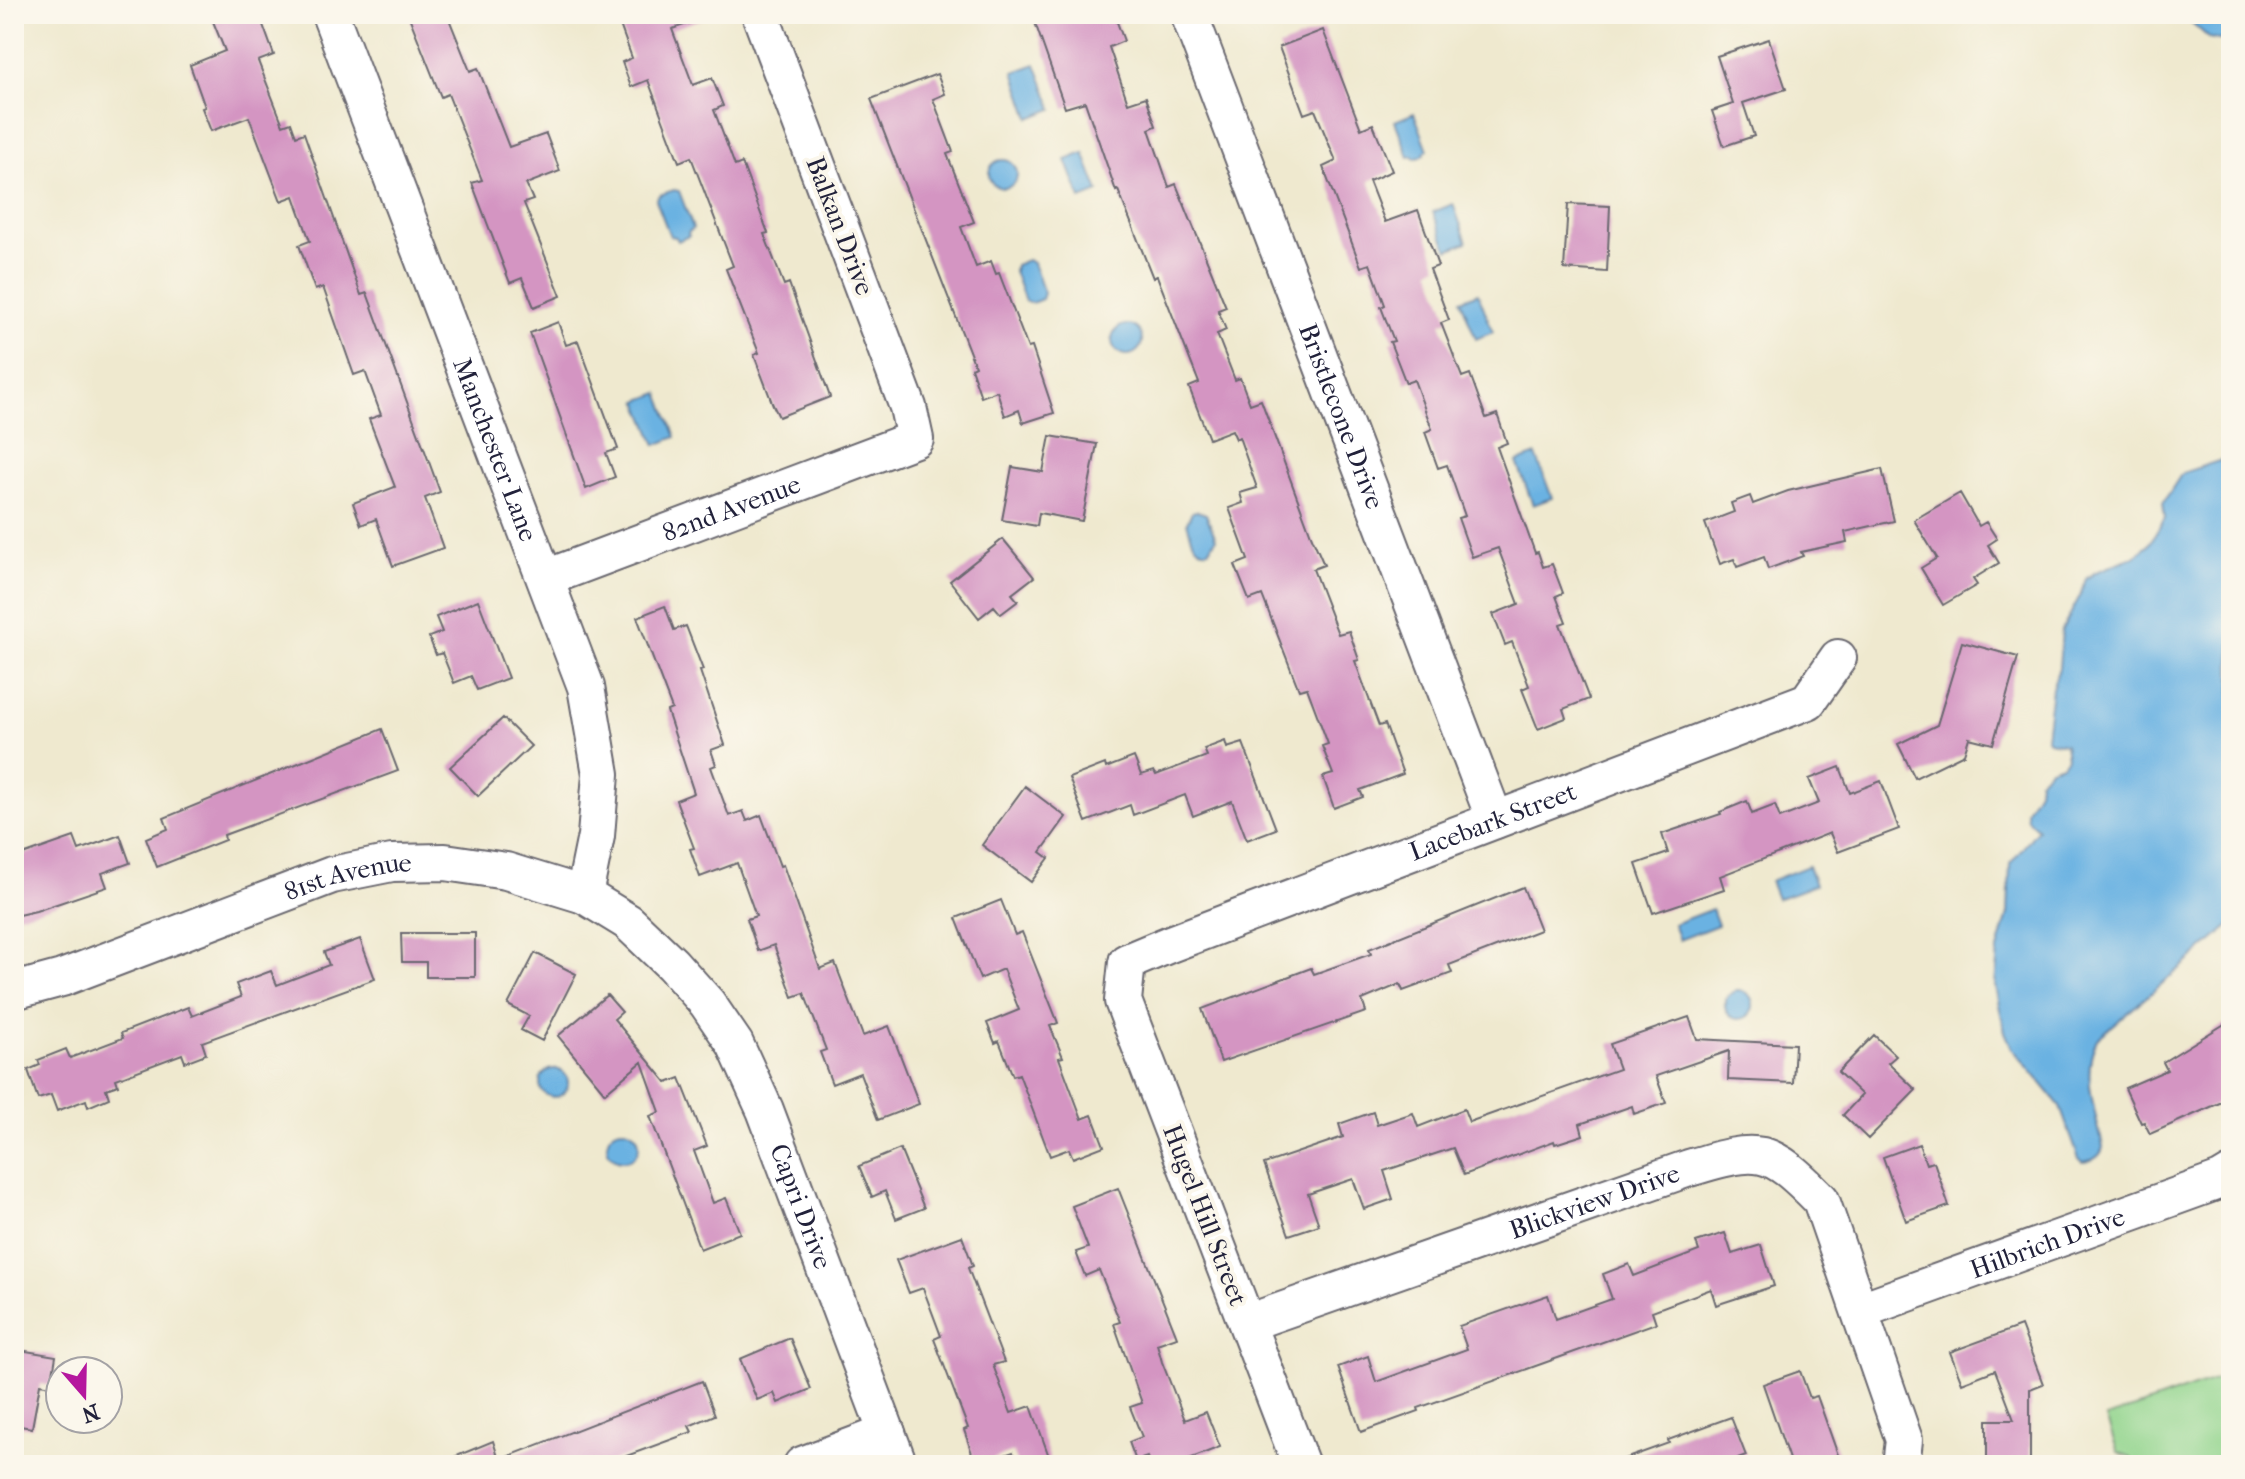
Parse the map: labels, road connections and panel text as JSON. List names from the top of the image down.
{
  "streets": {
    "street": [
      "Balkan Drive",
      "Bristlecone Drive",
      "Manchester Lane",
      "82nd Avenue",
      "Lacebark Street",
      "81st Avenue",
      "Blickview Drive",
      "Capri Drive",
      "Hugel Hill Street",
      "Hilbrich Drive"
    ]
  },
  "crossings": [
    ["Balkan Drive", "82nd Avenue"],
    ["Bristlecone Drive", "Lacebark Street"],
    ["Manchester Lane", "82nd Avenue"],
    ["Manchester Lane", "81st Avenue"],
    ["Lacebark Street", "Hugel Hill Street"],
    ["81st Avenue", "Capri Drive"],
    ["Blickview Drive", "Hugel Hill Street"],
    ["Blickview Drive", "Hilbrich Drive"]
  ],
  "north": "bottom"
}
